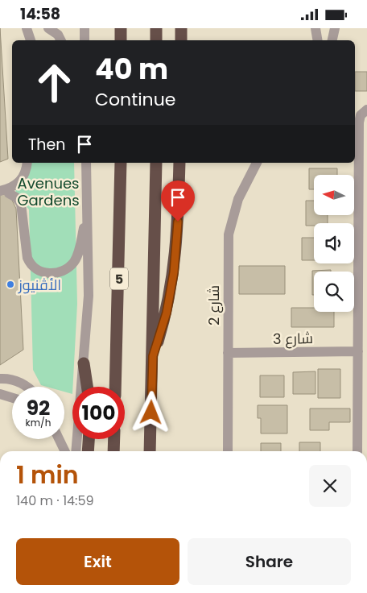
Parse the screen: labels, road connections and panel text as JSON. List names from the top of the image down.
{
  "streets": {
    "highway": ["5"],
    "street": ["شارع 2", "شارع 3"]
  },
  "crossings": [
    ["شارع 2", "شارع 3"]
  ],
  "parks": ["Avenues Gardens"],
  "places": ["الأڤنيوز"],
  "north": "left",
  "page": {
    "status": "14:58",
    "turn": ["40 m", "Continue"],
    "then": "Then",
    "speed": "92 km/h",
    "limit": "100",
    "heading": ["1 min", "140 m · 14:59"],
    "buttons": ["Exit", "Share"]
  }
}
